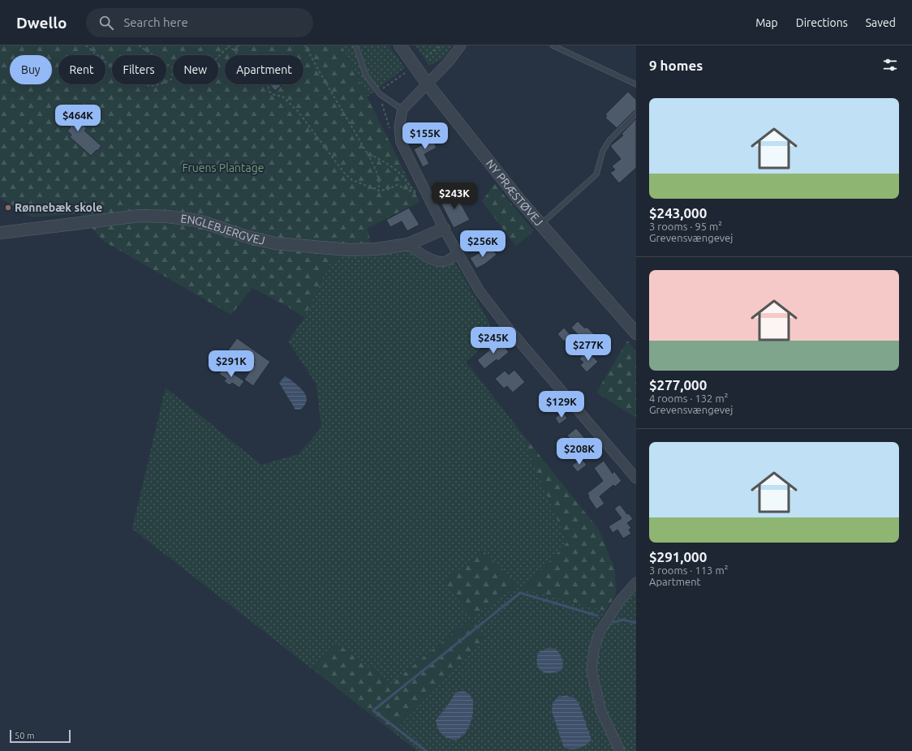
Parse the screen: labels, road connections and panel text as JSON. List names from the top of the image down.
{
  "streets": {
    "street": ["NY PRÆSTØVEJ", "ENGLEBJERGVEJ"]
  },
  "parks": ["Fruens Plantage"],
  "places": ["Rønnebæk skole"],
  "scale_bar": "50 m",
  "page": {
    "header": "Dwello",
    "search": "Search here",
    "nav": ["Map", "Directions", "Saved"],
    "heading": "9 homes",
    "chip": [
      "Buy",
      "Rent",
      "Filters",
      "New",
      "Apartment"
    ],
    "list": [
      {
        "name": "$243,000",
        "note": "3 rooms · 95 m² · Grevensvængevej"
      },
      {
        "name": "$277,000",
        "note": "4 rooms · 132 m² · Grevensvængevej"
      },
      {
        "name": "$291,000",
        "note": "3 rooms · 113 m² · Apartment"
      }
    ],
    "price": [
      "$464K",
      "$155K",
      "$243K",
      "$256K",
      "$245K",
      "$277K",
      "$291K",
      "$129K",
      "$208K"
    ],
    "scale": "50 m"
  }
}
